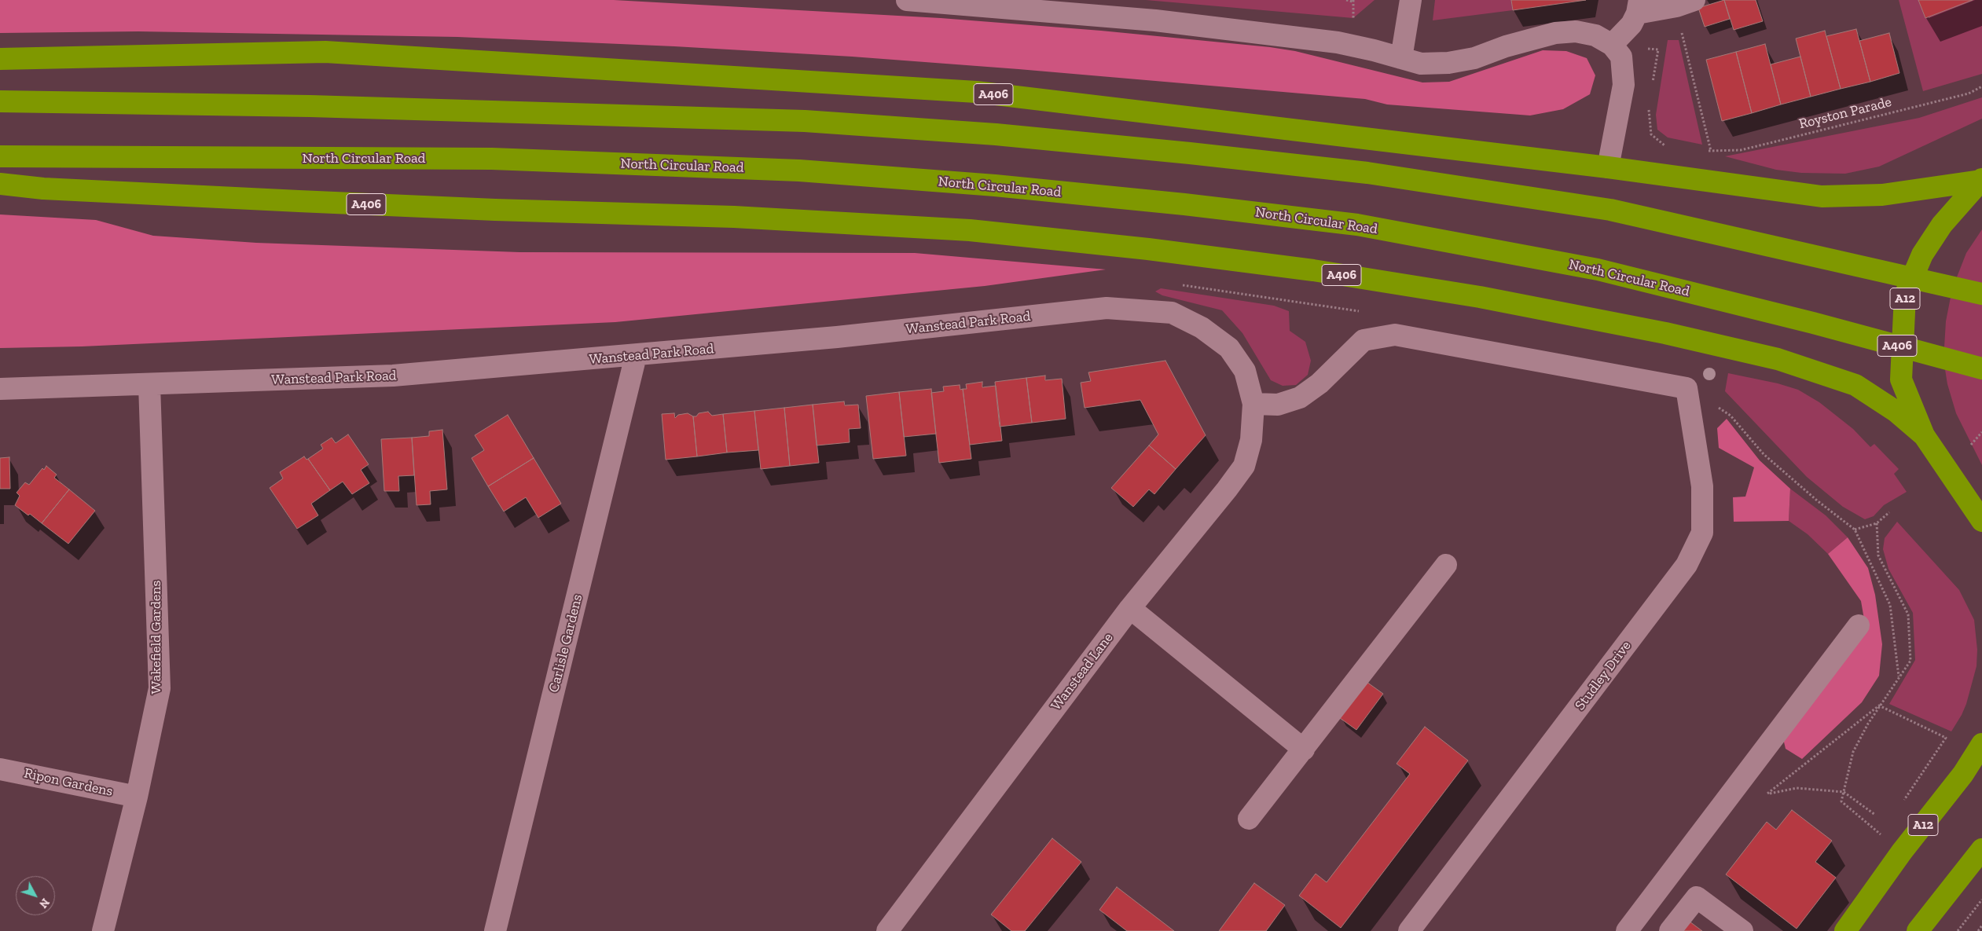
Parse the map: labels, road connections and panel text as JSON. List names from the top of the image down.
{
  "streets": {
    "highway": ["A406", "North Circular Road", "A12"],
    "street": [
      "Wanstead Park Road",
      "Wakefield Gardens",
      "Carlisle Gardens",
      "Wanstead Lane",
      "Studley Drive",
      "Ripon Gardens"
    ],
    "path": ["Royston Parade"]
  },
  "crossings": [
    ["A406", "A12"],
    ["Wanstead Park Road", "Wakefield Gardens"],
    ["Wanstead Park Road", "Carlisle Gardens"],
    ["Wanstead Park Road", "Wanstead Lane"],
    ["Wanstead Park Road", "Studley Drive"],
    ["Wakefield Gardens", "Ripon Gardens"],
    ["Wanstead Lane", "Studley Drive"]
  ],
  "north": "bottom right"
}
